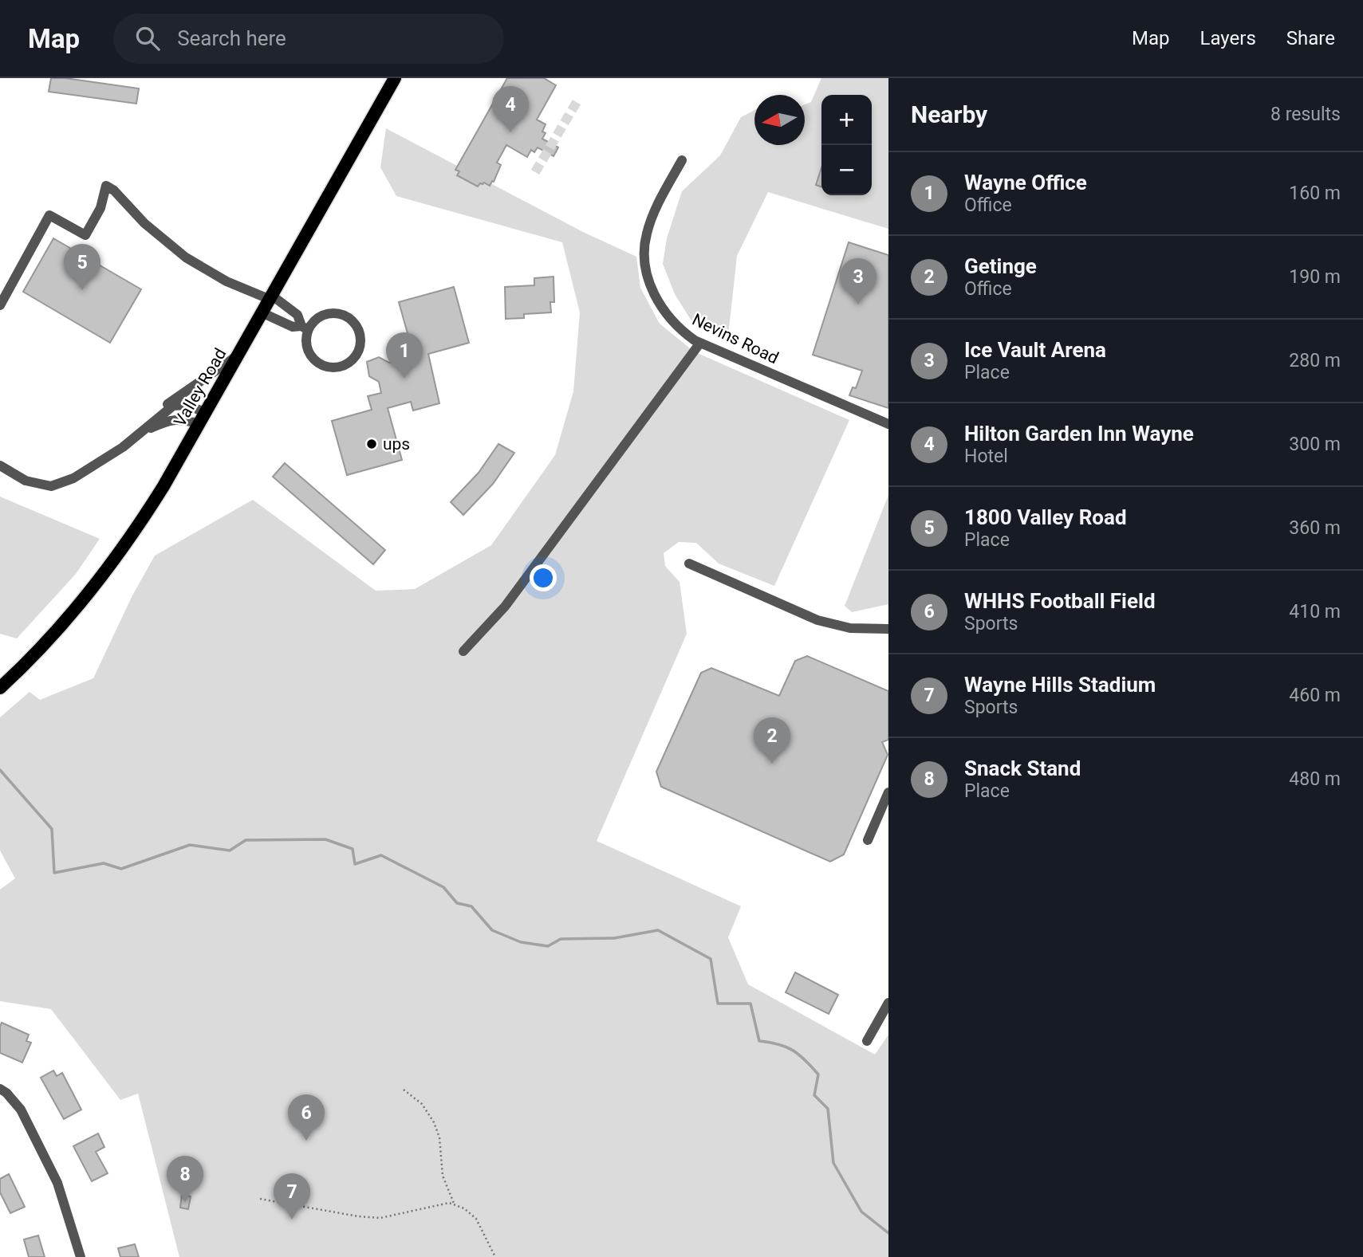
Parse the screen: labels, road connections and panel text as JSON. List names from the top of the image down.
{
  "streets": {
    "main road": ["Valley Road"],
    "street": ["Nevins Road"]
  },
  "places": ["ups"],
  "north": "left",
  "page": {
    "header": "Map",
    "search": "Search here",
    "nav": ["Map", "Layers", "Share"],
    "heading": ["Nearby", "8 results"],
    "pins": [
      "4",
      "5",
      "3",
      "1",
      "2",
      "6",
      "8",
      "7"
    ],
    "map_buttons": ["+", "−"],
    "list": [
      {
        "mark": "1",
        "name": "Wayne Office",
        "note": "Office",
        "value": "160 m"
      },
      {
        "mark": "2",
        "name": "Getinge",
        "note": "Office",
        "value": "190 m"
      },
      {
        "mark": "3",
        "name": "Ice Vault Arena",
        "note": "Place",
        "value": "280 m"
      },
      {
        "mark": "4",
        "name": "Hilton Garden Inn Wayne",
        "note": "Hotel",
        "value": "300 m"
      },
      {
        "mark": "5",
        "name": "1800 Valley Road",
        "note": "Place",
        "value": "360 m"
      },
      {
        "mark": "6",
        "name": "WHHS Football Field",
        "note": "Sports",
        "value": "410 m"
      },
      {
        "mark": "7",
        "name": "Wayne Hills Stadium",
        "note": "Sports",
        "value": "460 m"
      },
      {
        "mark": "8",
        "name": "Snack Stand",
        "note": "Place",
        "value": "480 m"
      }
    ]
  }
}
